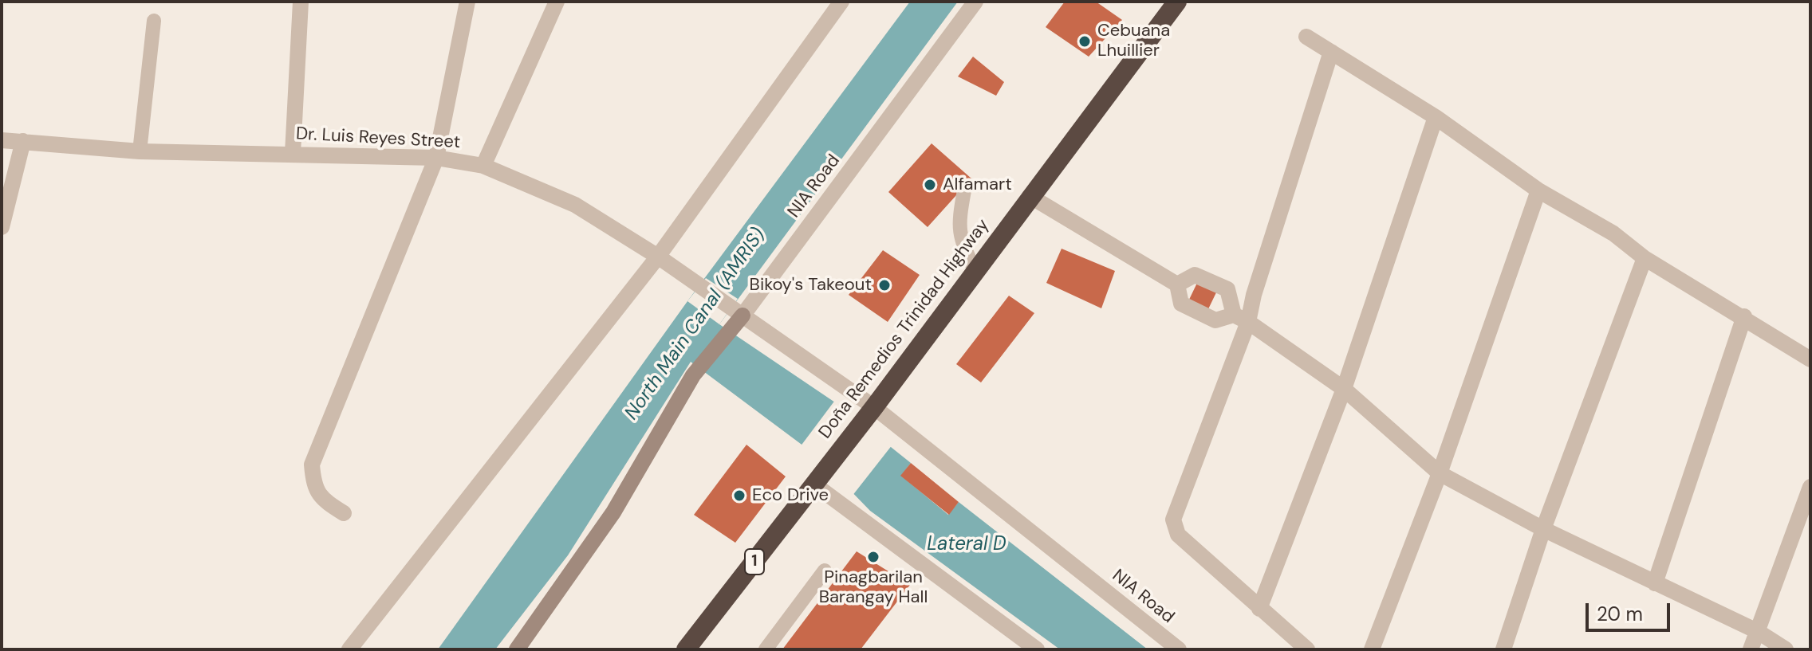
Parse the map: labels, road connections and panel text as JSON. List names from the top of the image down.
{
  "streets": {
    "highway": ["Doña Remedios Trinidad Highway", "1"],
    "street": ["Dr. Luis Reyes Street", "NIA Road"]
  },
  "crossings": [
    ["Dr. Luis Reyes Street", "NIA Road"],
    ["Dr. Luis Reyes Street", "Doña Remedios Trinidad Highway"],
    ["NIA Road", "Doña Remedios Trinidad Highway"]
  ],
  "water": ["North Main Canal (AMRIS)", "Lateral D"],
  "places": [
    "Cebuana Lhuillier",
    "Alfamart",
    "Bikoy's Takeout",
    "Eco Drive",
    "Pinagbarilan Barangay Hall"
  ],
  "scale_bar": "20 m"
}
